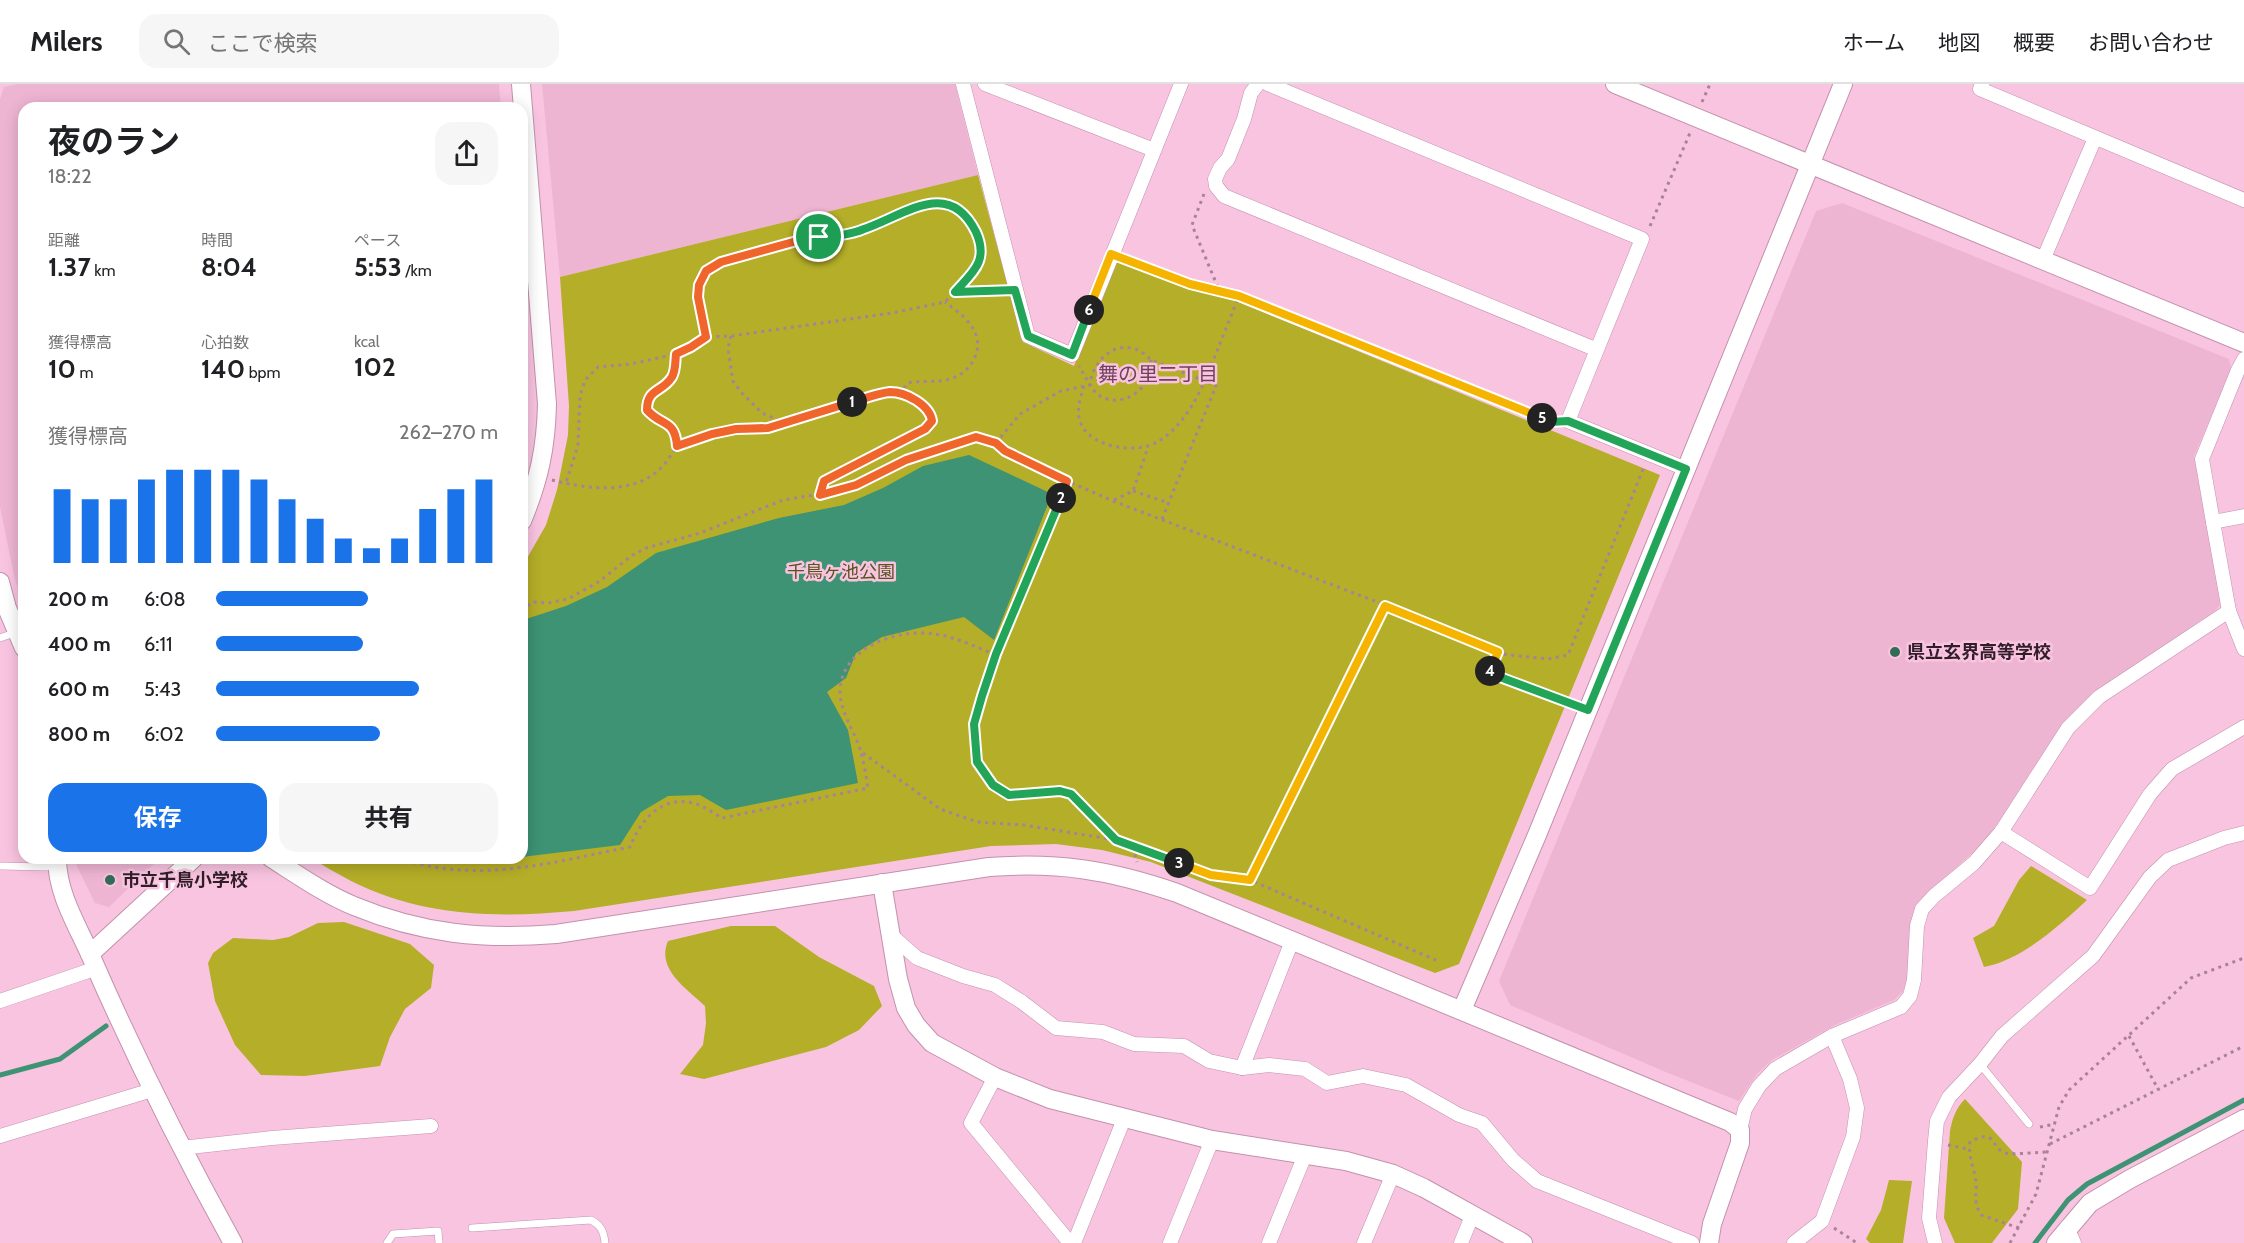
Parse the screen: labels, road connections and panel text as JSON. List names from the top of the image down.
{
  "districts": ["舞の里二丁目"],
  "parks": ["千鳥ヶ池公園"],
  "places": ["県立玄界高等学校", "市立千鳥小学校"],
  "page": {
    "header": "Milers",
    "search": "ここで検索",
    "nav": [
      "ホーム",
      "地図",
      "概要",
      "お問い合わせ"
    ],
    "heading": ["夜のラン", "18:22"],
    "stats": [
      ["距離", "1.37 km"],
      ["時間", "8:04"],
      ["ペース", "5:53 /km"],
      ["獲得標高", "10 m"],
      ["心拍数", "140 bpm"],
      ["kcal", "102"]
    ],
    "pins": [
      "6",
      "1",
      "5",
      "2",
      "4",
      "3"
    ],
    "chart": ["獲得標高", "262–270 m"],
    "list": [
      {
        "name": "200 m",
        "note": "6:08"
      },
      {
        "name": "400 m",
        "note": "6:11"
      },
      {
        "name": "600 m",
        "note": "5:43"
      },
      {
        "name": "800 m",
        "note": "6:02"
      }
    ],
    "buttons": ["保存", "共有"]
  }
}
